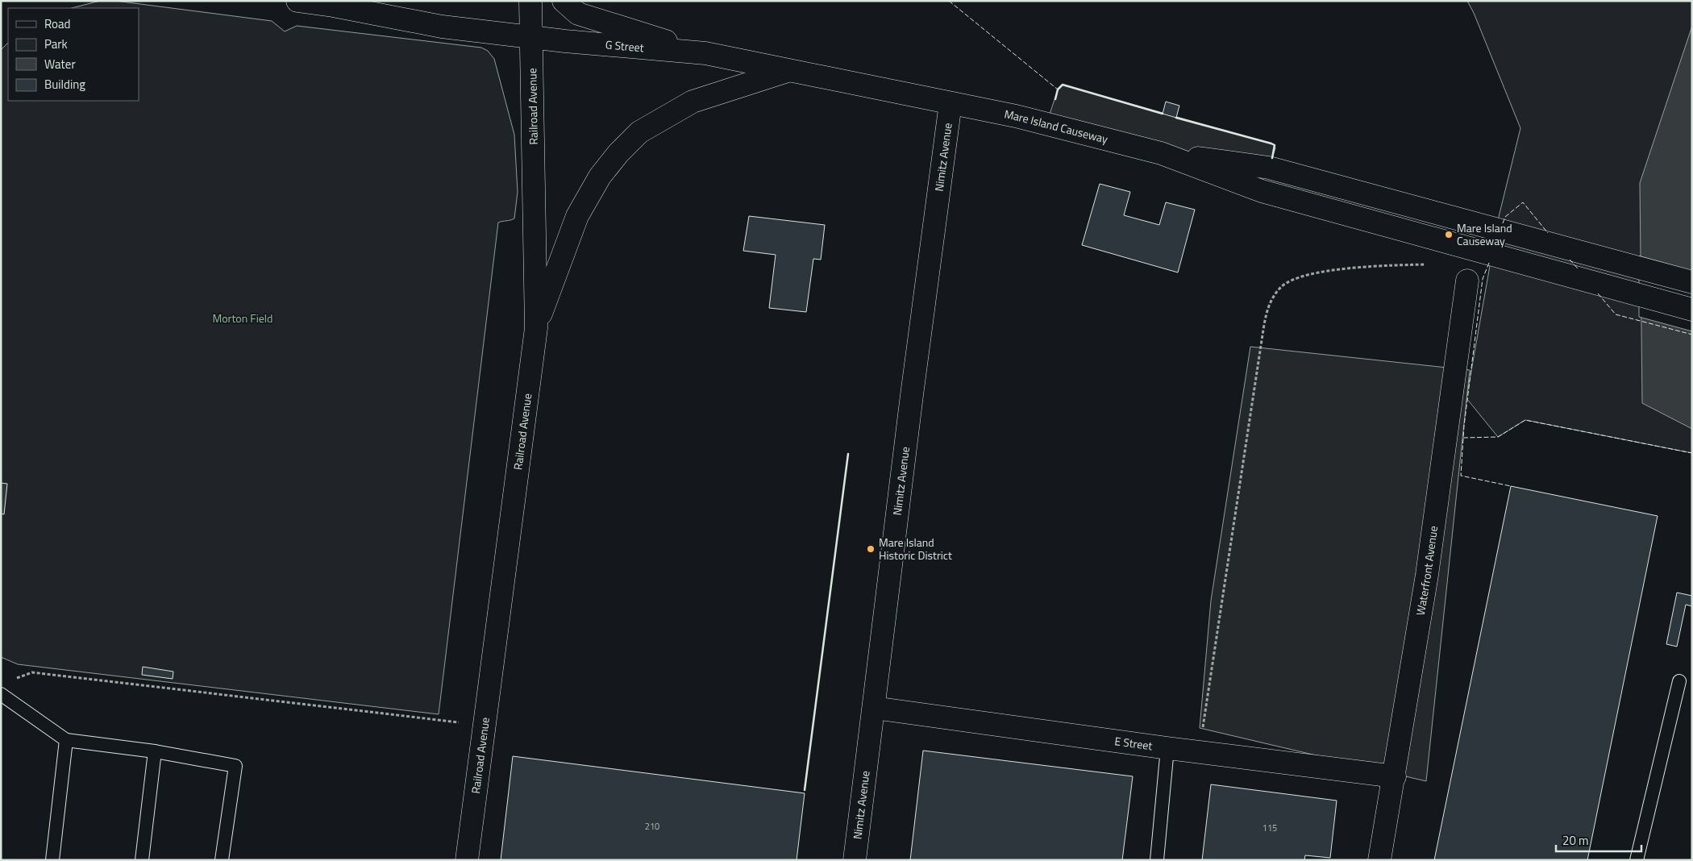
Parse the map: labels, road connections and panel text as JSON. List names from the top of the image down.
{
  "streets": {
    "street": [
      "G Street",
      "Railroad Avenue",
      "Mare Island Causeway",
      "Nimitz Avenue",
      "Waterfront Avenue",
      "E Street"
    ]
  },
  "crossings": [
    ["G Street", "Railroad Avenue"],
    ["G Street", "Mare Island Causeway"],
    ["G Street", "Nimitz Avenue"],
    ["Mare Island Causeway", "Nimitz Avenue"],
    ["Nimitz Avenue", "E Street"],
    ["Waterfront Avenue", "E Street"]
  ],
  "parks": ["Morton Field"],
  "places": ["Mare Island Causeway", "Mare Island Historic District"],
  "house_numbers": ["210", "115"],
  "legend": [
    "Road",
    "Park",
    "Water",
    "Building"
  ],
  "scale_bar": "20 m"
}
